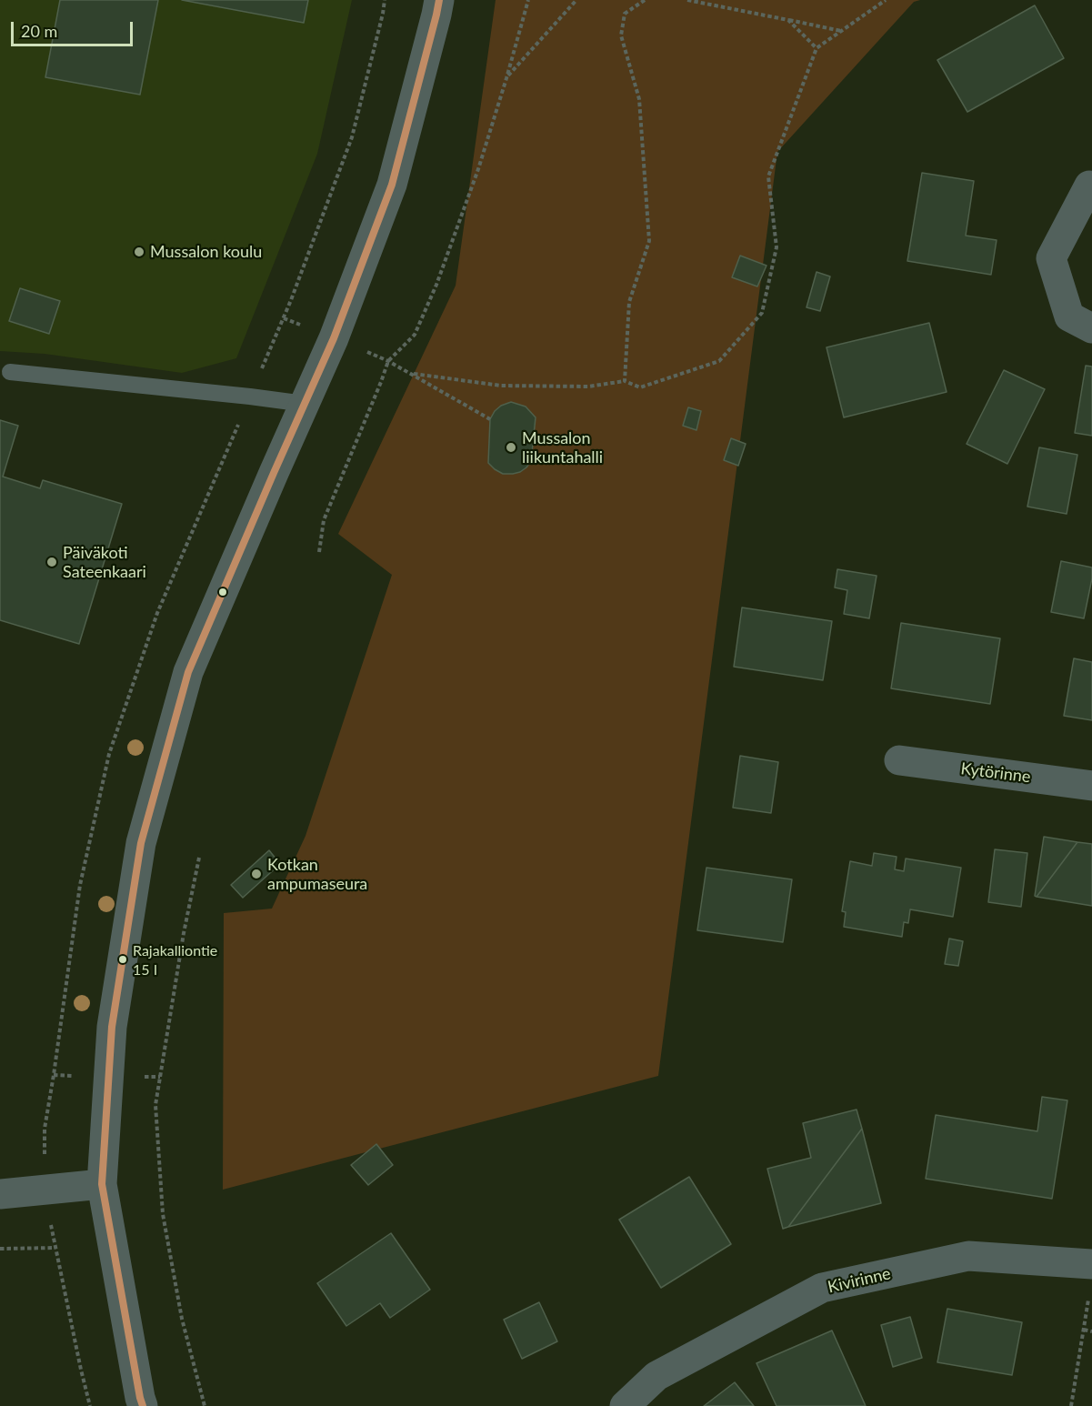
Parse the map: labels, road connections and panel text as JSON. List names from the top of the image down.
{
  "streets": {
    "street": ["Kytörinne", "Kivirinne"]
  },
  "places": [
    "Mussalon koulu",
    "Mussalon liikuntahalli",
    "Päiväkoti Sateenkaari",
    "Kotkan ampumaseura",
    "Rajakalliontie 15 I"
  ],
  "scale_bar": "20 m"
}
